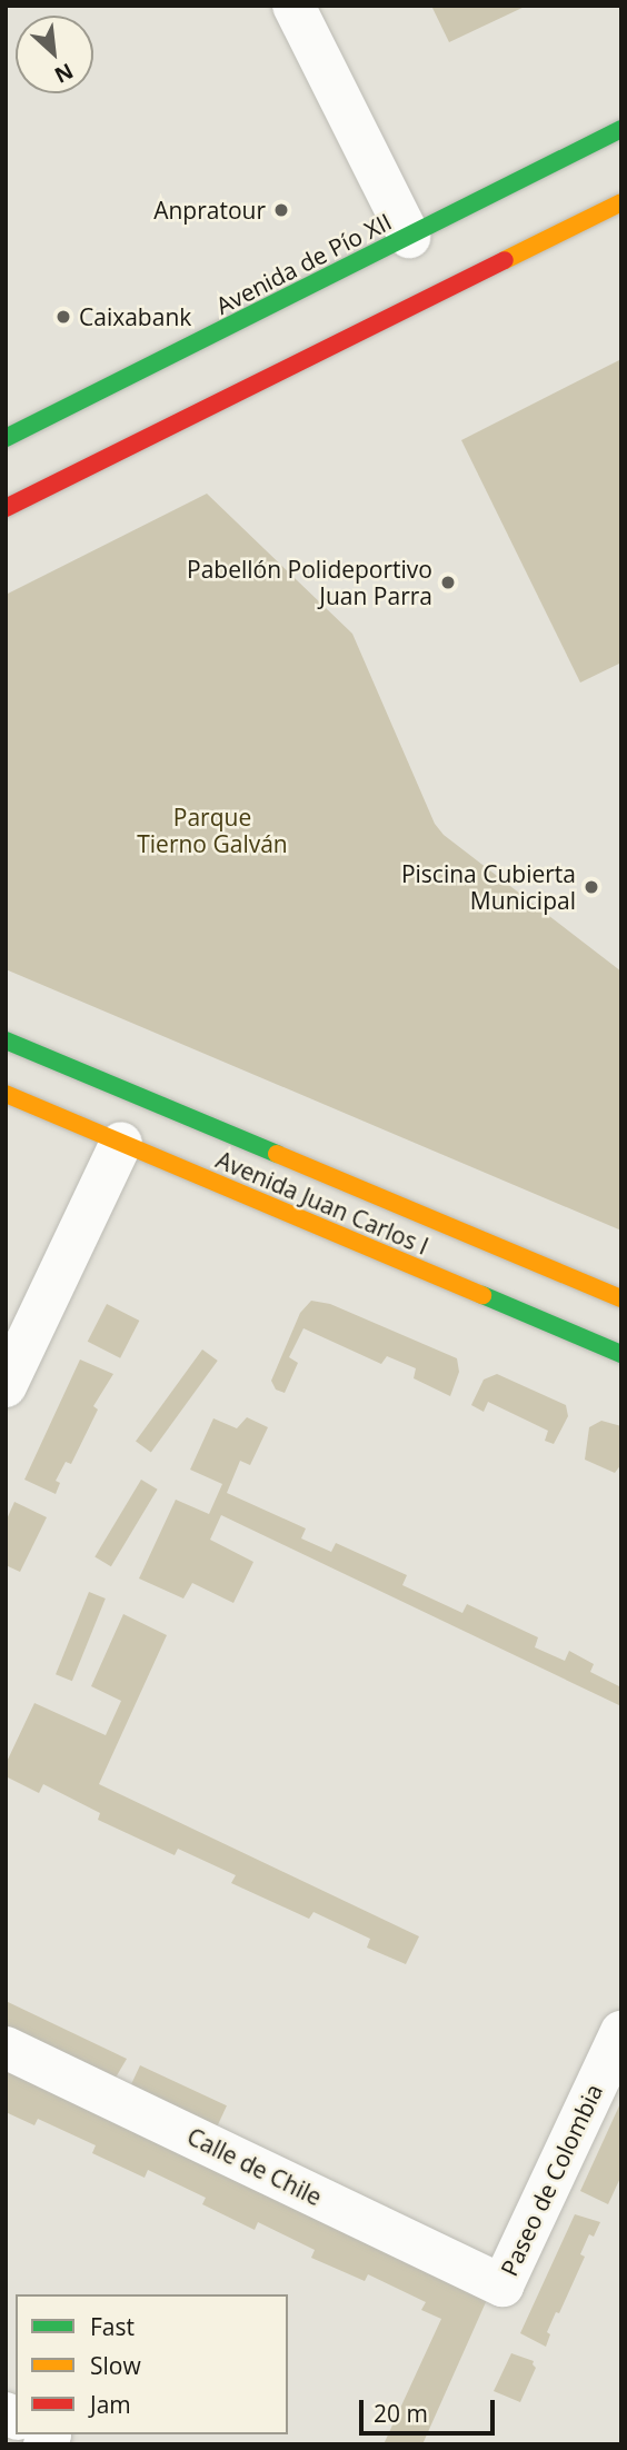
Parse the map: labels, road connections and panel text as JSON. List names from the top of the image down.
{
  "streets": {
    "main road": ["Avenida de Pío XII", "Avenida Juan Carlos I"],
    "street": ["Calle de Chile", "Paseo de Colombia"]
  },
  "crossings": [
    ["Calle de Chile", "Paseo de Colombia"]
  ],
  "parks": ["Parque Tierno Galván"],
  "places": [
    "Anpratour",
    "Caixabank",
    "Pabellón Polideportivo Juan Parra",
    "Piscina Cubierta Municipal"
  ],
  "legend": ["Fast", "Slow", "Jam"],
  "scale_bar": "20 m",
  "north": "bottom right"
}
